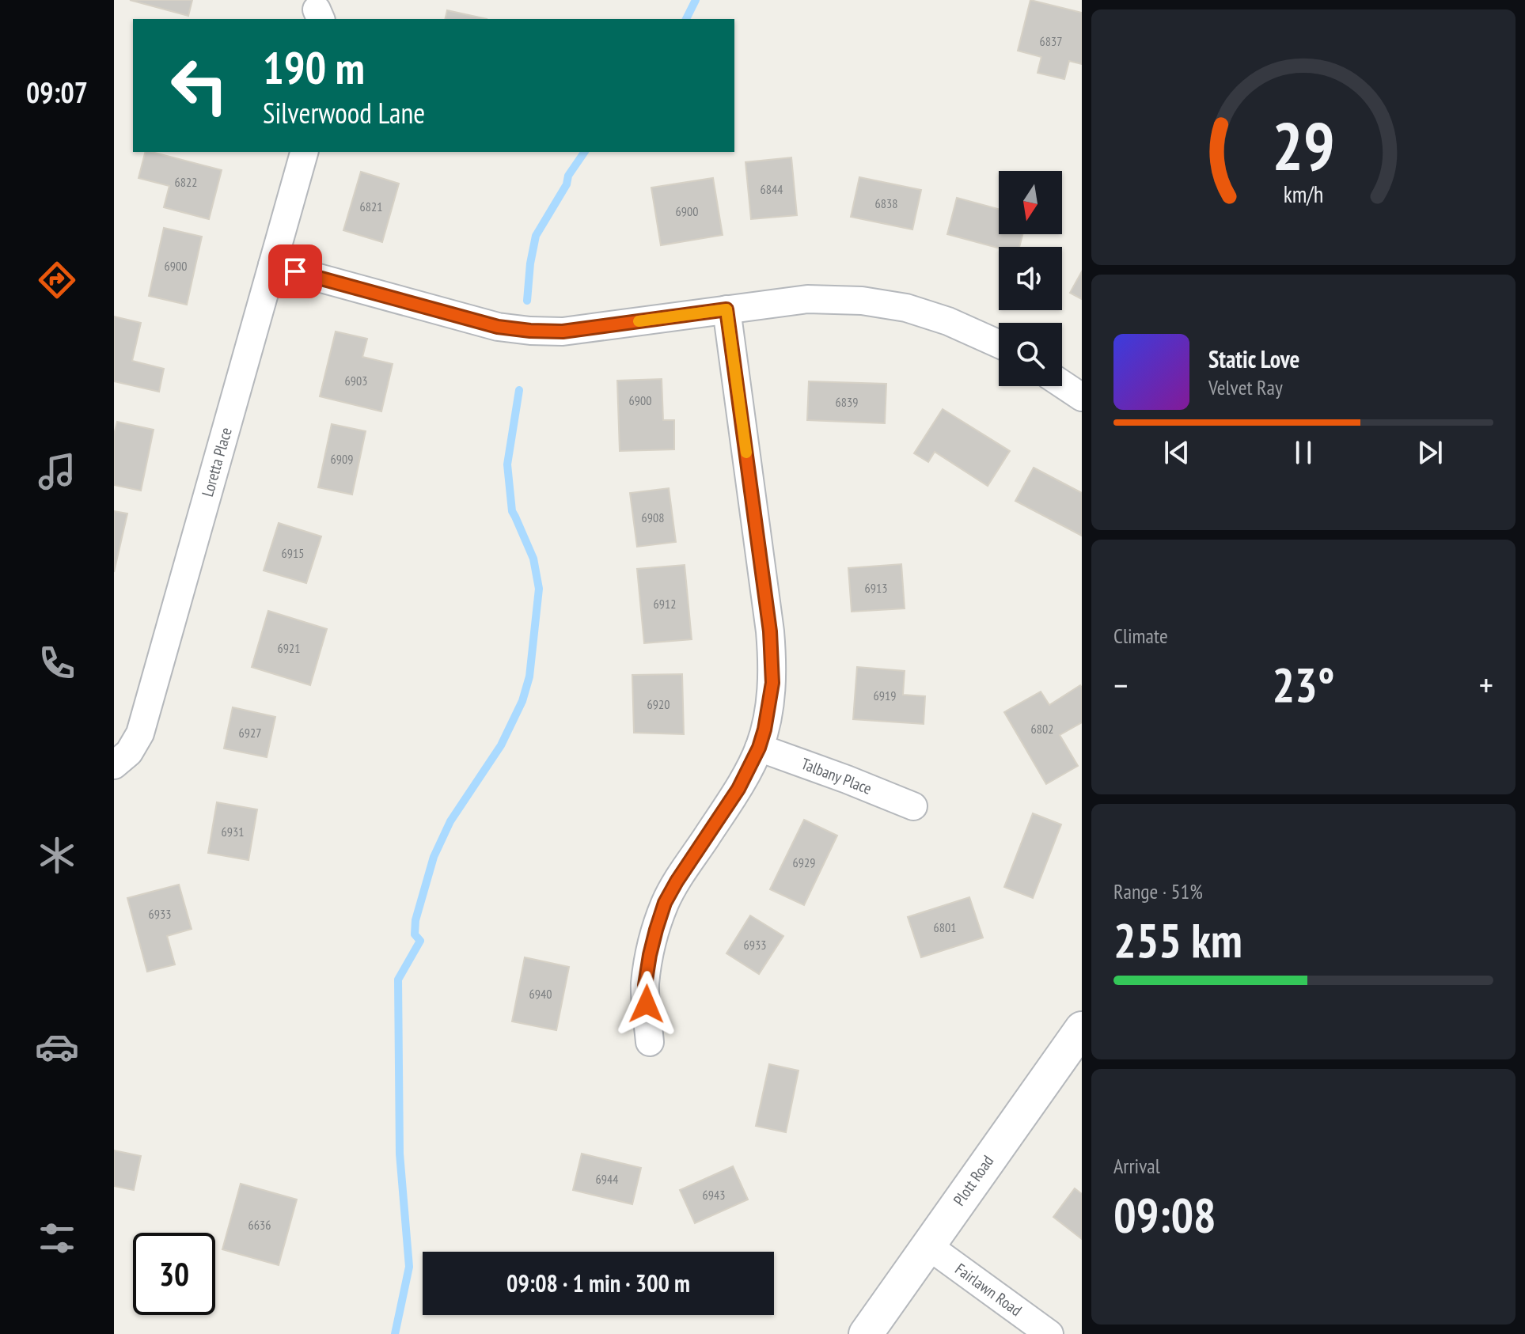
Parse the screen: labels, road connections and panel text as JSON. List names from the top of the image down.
{
  "streets": {
    "street": [
      "Loretta Place",
      "Talbany Place",
      "Plott Road",
      "Fairlawn Road"
    ]
  },
  "crossings": [
    ["Plott Road", "Fairlawn Road"]
  ],
  "house_numbers": [
    "6837",
    "6822",
    "6844",
    "6838",
    "6821",
    "6900",
    "6900",
    "6903",
    "6900",
    "6839",
    "6909",
    "6908",
    "6915",
    "6913",
    "6912",
    "6921",
    "6919",
    "6920",
    "6802",
    "6927",
    "6931",
    "6929",
    "6933",
    "6801",
    "6933",
    "6940",
    "6944",
    "6943",
    "6636"
  ],
  "north": "bottom",
  "page": {
    "tabs": "09:07",
    "turn": ["190 m", "Silverwood Lane"],
    "song": ["Static Love", "Velvet Ray"],
    "tile": [
      "Climate",
      ["Range · 51%", "255 km"],
      ["Arrival", "09:08"]
    ],
    "heat": ["−", "23°", "+"],
    "limit": "30",
    "trip": "09:08 · 1 min · 300 m",
    "gauge": ["29", "km/h"]
  }
}
